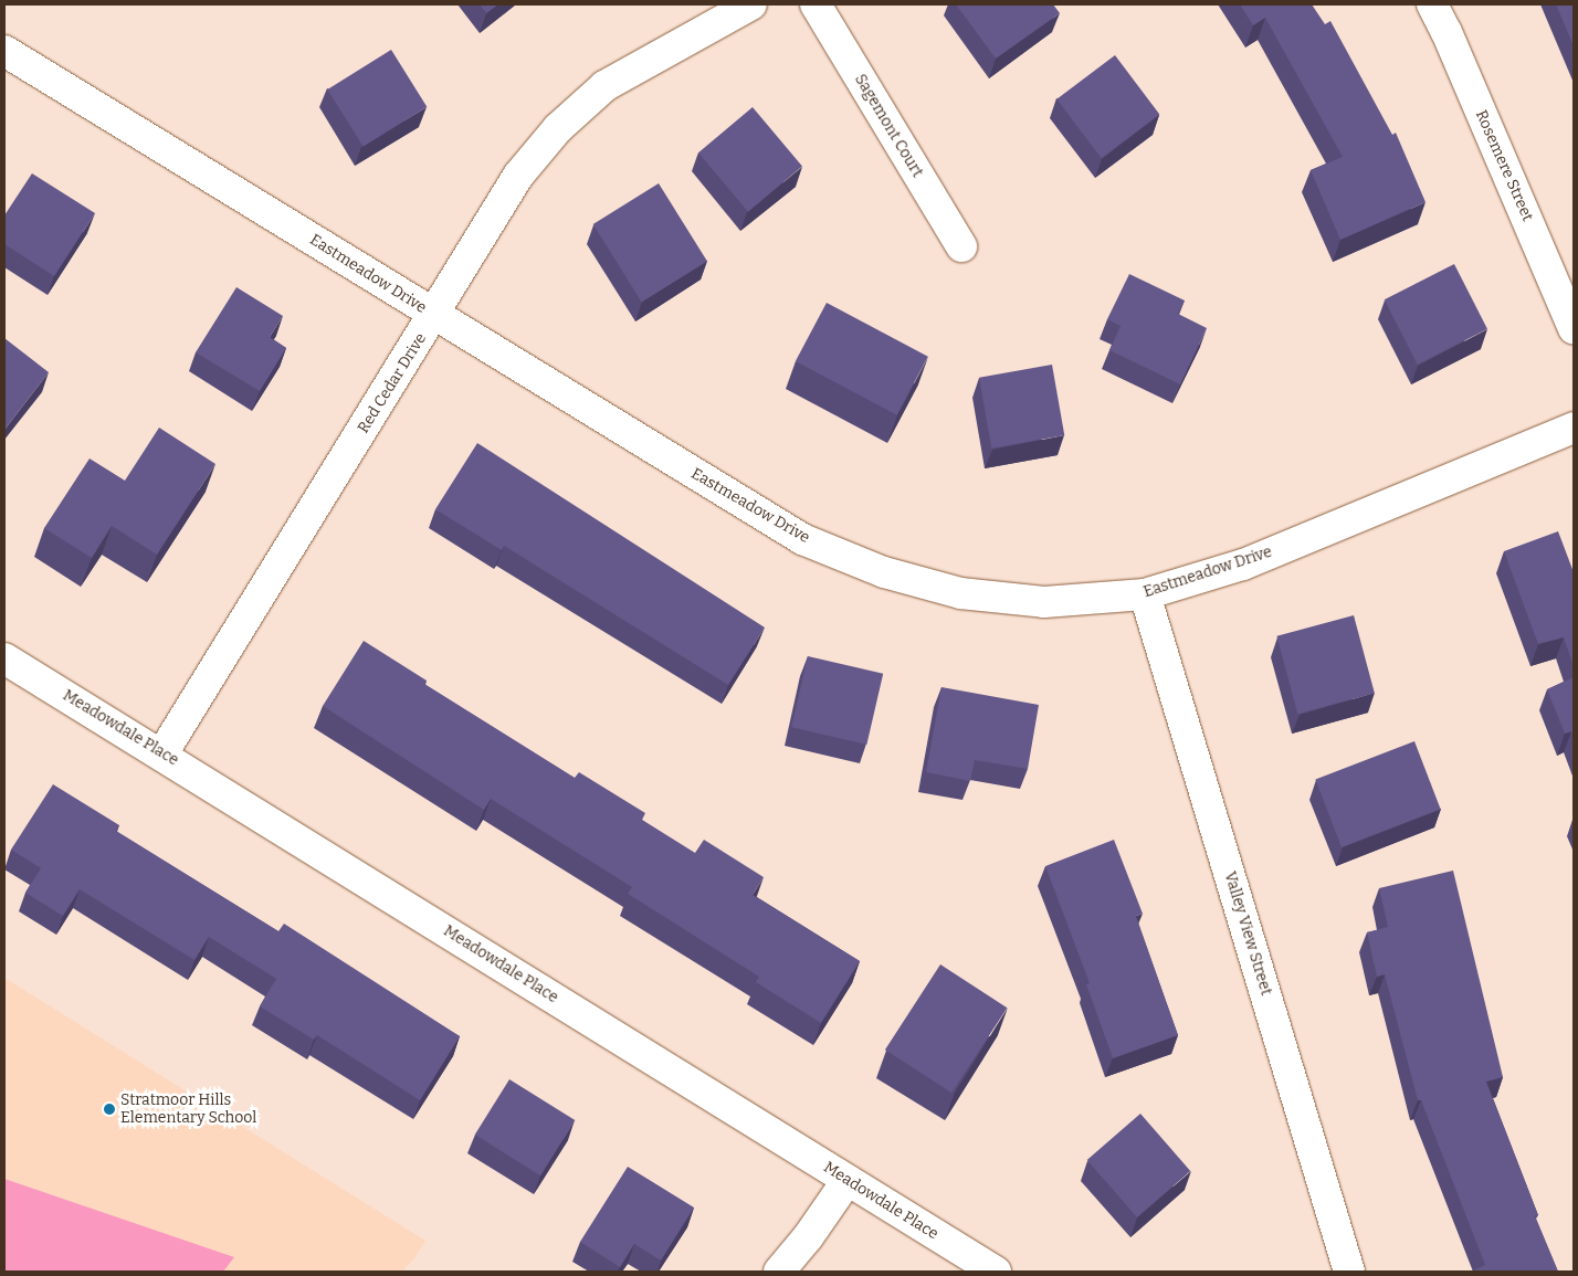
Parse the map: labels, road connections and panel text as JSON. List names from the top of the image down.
{
  "streets": {
    "street": [
      "Sagemont Court",
      "Rosemere Street",
      "Eastmeadow Drive",
      "Red Cedar Drive",
      "Meadowdale Place",
      "Valley View Street"
    ]
  },
  "crossings": [
    ["Eastmeadow Drive", "Red Cedar Drive"],
    ["Eastmeadow Drive", "Valley View Street"],
    ["Red Cedar Drive", "Meadowdale Place"]
  ],
  "places": ["Stratmoor Hills Elementary School"]
}
